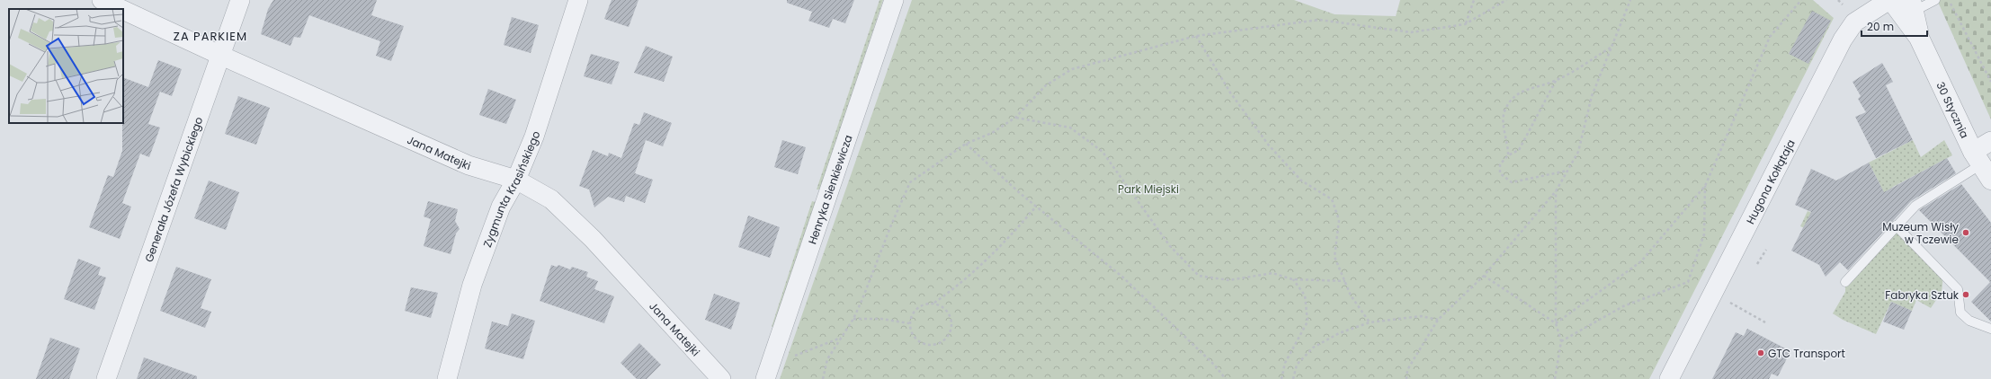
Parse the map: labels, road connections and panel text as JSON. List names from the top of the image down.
{
  "streets": {
    "street": [
      "30 Stycznia",
      "Jana Matejki",
      "Hugona Kołłątaja",
      "Generała Józefa Wybickiego",
      "Zygmunta Krasińskiego",
      "Henryka Sienkiewicza"
    ]
  },
  "crossings": [
    ["30 Stycznia", "Hugona Kołłątaja"],
    ["Jana Matejki", "Generała Józefa Wybickiego"],
    ["Jana Matejki", "Zygmunta Krasińskiego"]
  ],
  "districts": ["ZA PARKIEM"],
  "parks": ["Park Miejski"],
  "places": ["Muzeum Wisły w Tczewie", "Fabryka Sztuk", "GTC Transport"],
  "scale_bar": "20 m"
}
